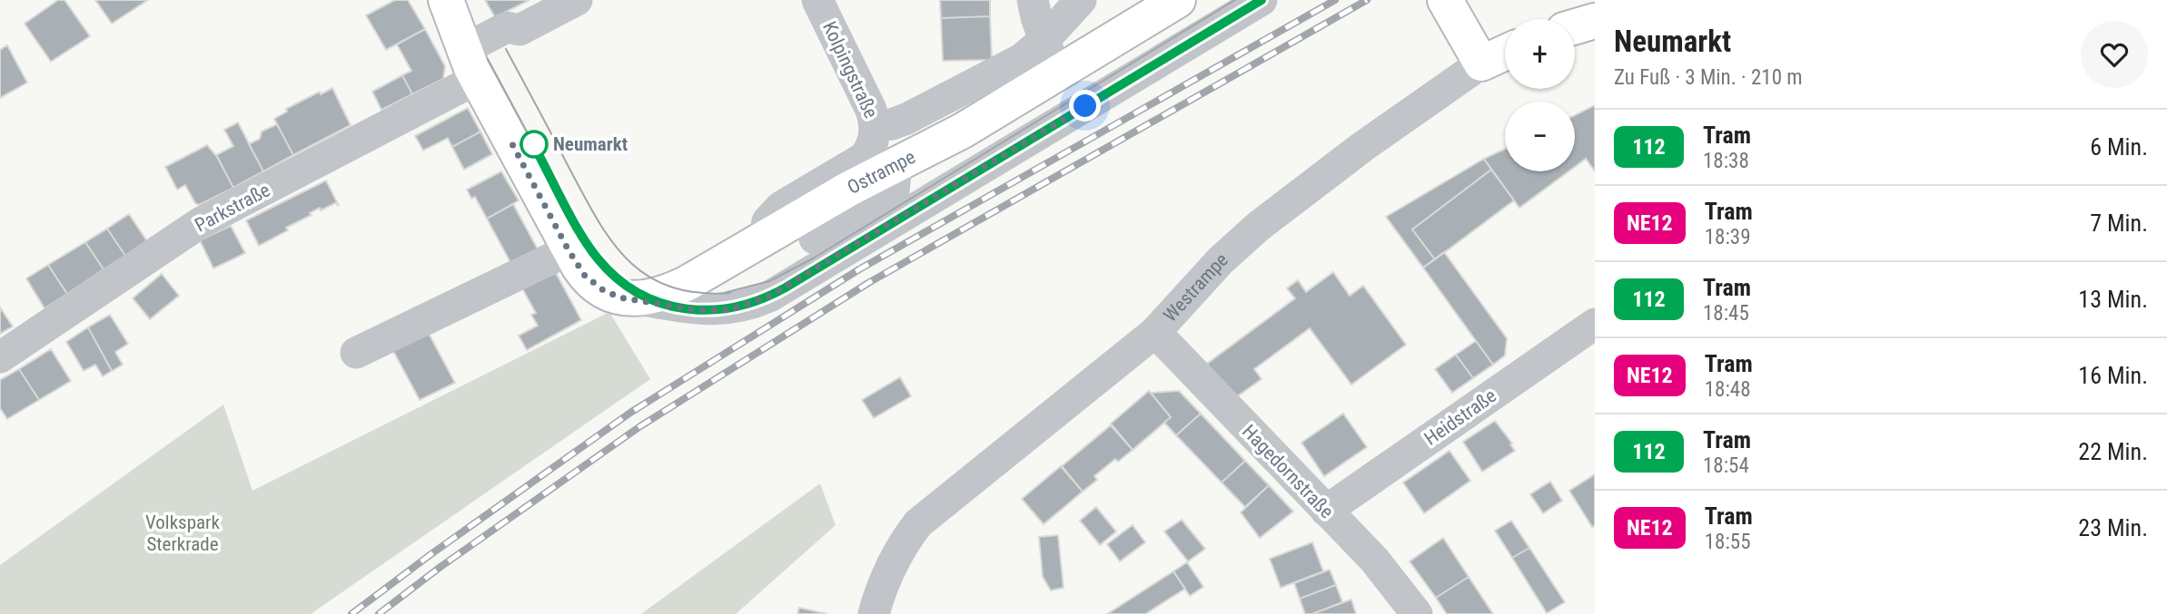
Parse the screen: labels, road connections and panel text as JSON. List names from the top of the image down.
{
  "streets": {
    "main road": ["Ostrampe", "Westrampe"],
    "street": [
      "Kolpingstraße",
      "Parkstraße",
      "Heidstraße",
      "Hagedornstraße"
    ]
  },
  "crossings": [
    ["Kolpingstraße", "Ostrampe"],
    ["Westrampe", "Hagedornstraße"],
    ["Heidstraße", "Hagedornstraße"]
  ],
  "parks": ["Volkspark Sterkrade"],
  "places": ["Neumarkt"],
  "lines": ["tram line 112"],
  "page": {
    "heading": ["Neumarkt", "Zu Fuß · 3 Min. · 210 m"],
    "map_buttons": ["+", "−"],
    "list": [
      {
        "mark": "112",
        "name": "Tram",
        "note": "18:38",
        "value": "6 Min."
      },
      {
        "mark": "NE12",
        "name": "Tram",
        "note": "18:39",
        "value": "7 Min."
      },
      {
        "mark": "112",
        "name": "Tram",
        "note": "18:45",
        "value": "13 Min."
      },
      {
        "mark": "NE12",
        "name": "Tram",
        "note": "18:48",
        "value": "16 Min."
      },
      {
        "mark": "112",
        "name": "Tram",
        "note": "18:54",
        "value": "22 Min."
      },
      {
        "mark": "NE12",
        "name": "Tram",
        "note": "18:55",
        "value": "23 Min."
      }
    ]
  }
}
